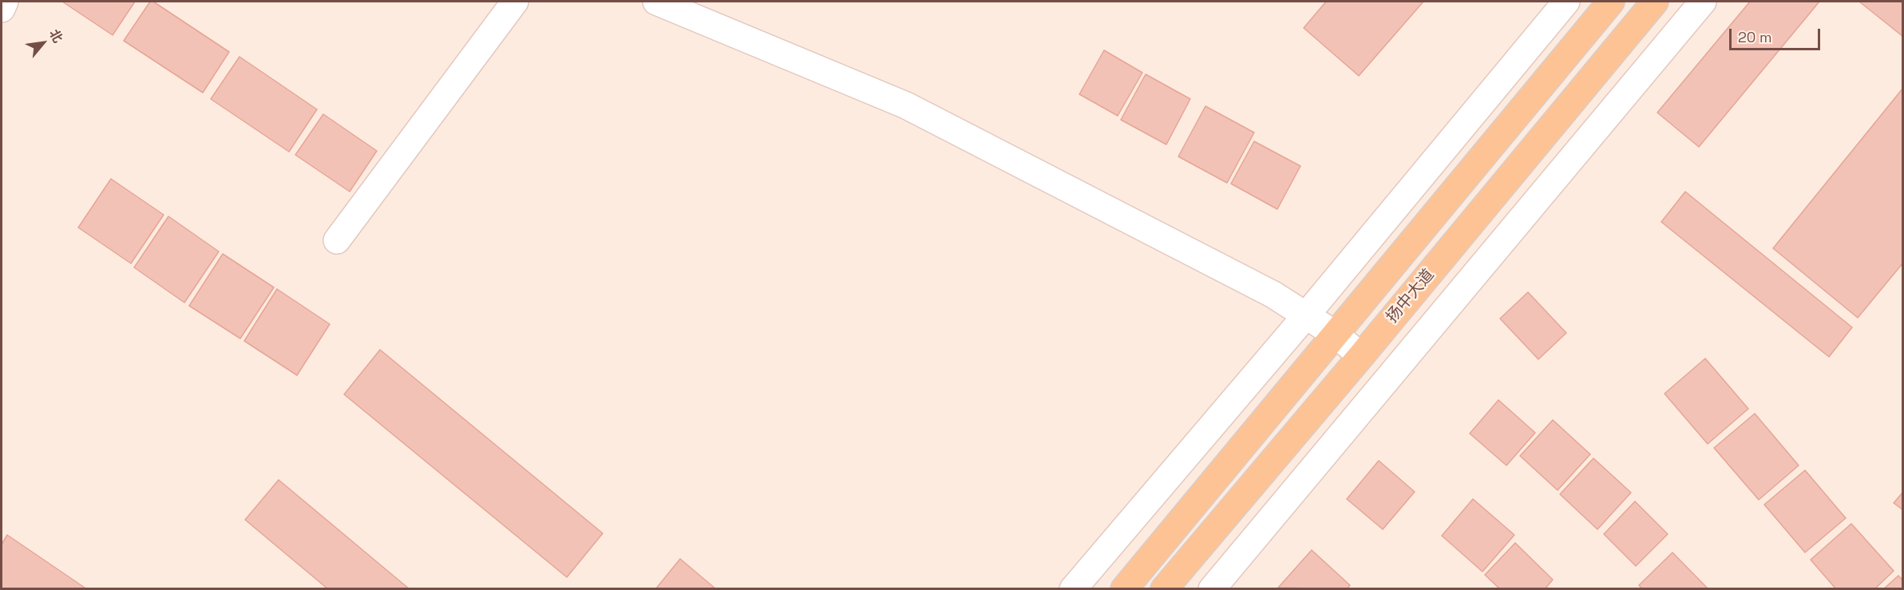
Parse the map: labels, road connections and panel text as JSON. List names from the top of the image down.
{
  "streets": {
    "main road": ["扬中大道"]
  },
  "scale_bar": "20 m",
  "north": "top right"
}
